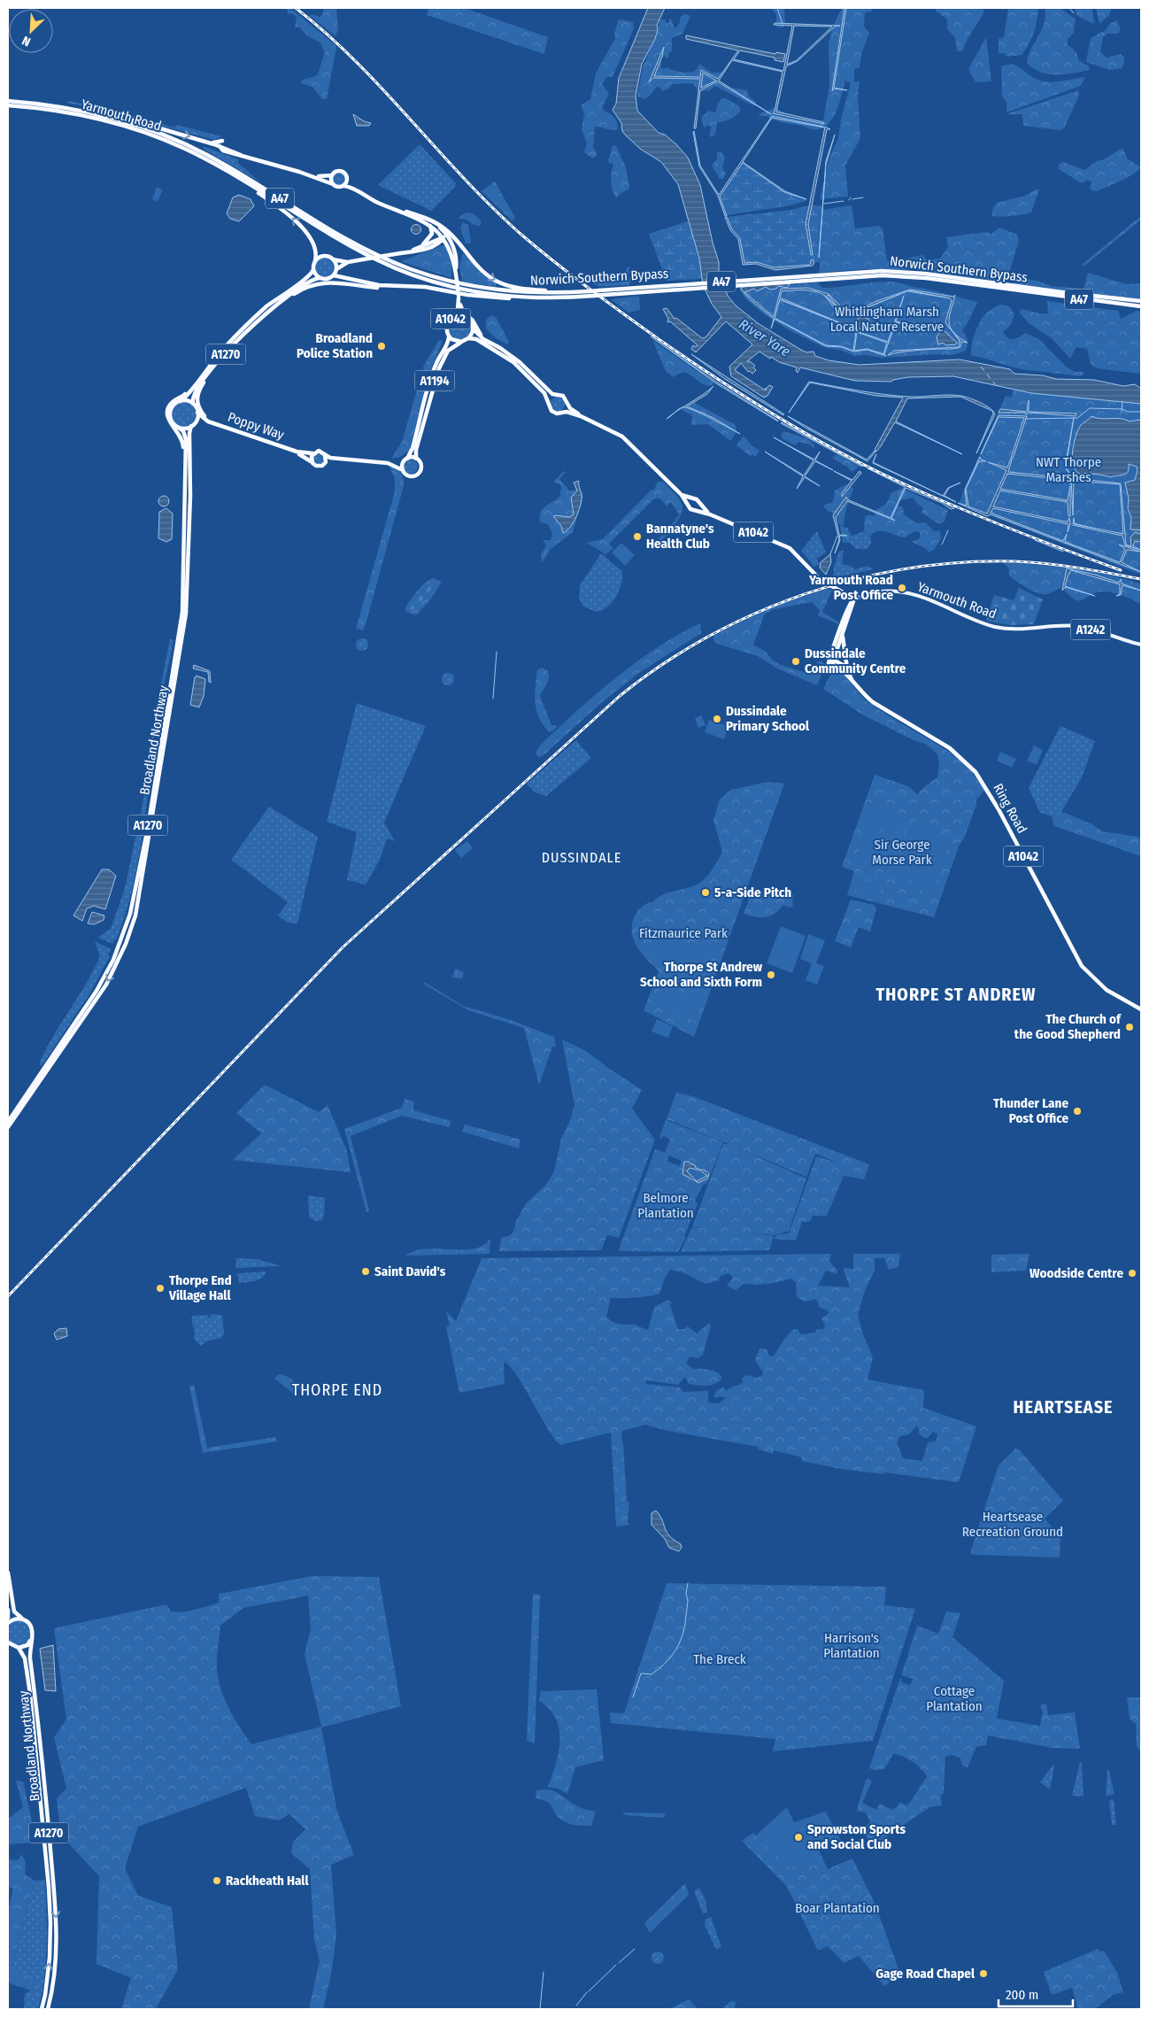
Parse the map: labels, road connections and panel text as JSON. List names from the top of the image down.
{
  "streets": {
    "highway": [
      "Yarmouth Road",
      "A47",
      "Norwich Southern Bypass",
      "A1042",
      "A1270",
      "A1194",
      "Poppy Way",
      "Broadland Northway",
      "Ring Road"
    ],
    "main road": ["A1242"]
  },
  "crossings": [
    ["Yarmouth Road", "A47"],
    ["Yarmouth Road", "Norwich Southern Bypass"],
    ["Yarmouth Road", "A1042"],
    ["A47", "Norwich Southern Bypass"],
    ["A47", "A1270"],
    ["A1042", "A1194"],
    ["A1042", "Ring Road"],
    ["A1270", "Poppy Way"],
    ["A1270", "Broadland Northway"],
    ["Poppy Way", "Broadland Northway"]
  ],
  "districts": [
    "DUSSINDALE",
    "THORPE ST ANDREW",
    "THORPE END",
    "HEARTSEASE"
  ],
  "water": ["River Yare"],
  "parks": [
    "Whitlingham Marsh Local Nature Reserve",
    "NWT Thorpe Marshes",
    "Sir George Morse Park",
    "Fitzmaurice Park",
    "Belmore Plantation",
    "Heartsease Recreation Ground",
    "Harrison's Plantation",
    "The Breck",
    "Cottage Plantation",
    "Boar Plantation"
  ],
  "places": [
    "Broadland Police Station",
    "Bannatyne's Health Club",
    "Yarmouth Road Post Office",
    "Dussindale Community Centre",
    "Dussindale Primary School",
    "5-a-Side Pitch",
    "Thorpe St Andrew School and Sixth Form",
    "The Church of the Good Shepherd",
    "Thunder Lane Post Office",
    "Saint David's",
    "Woodside Centre",
    "Thorpe End Village Hall",
    "Sprowston Sports and Social Club",
    "Rackheath Hall",
    "Gage Road Chapel"
  ],
  "scale_bar": "200 m",
  "north": "bottom left"
}
